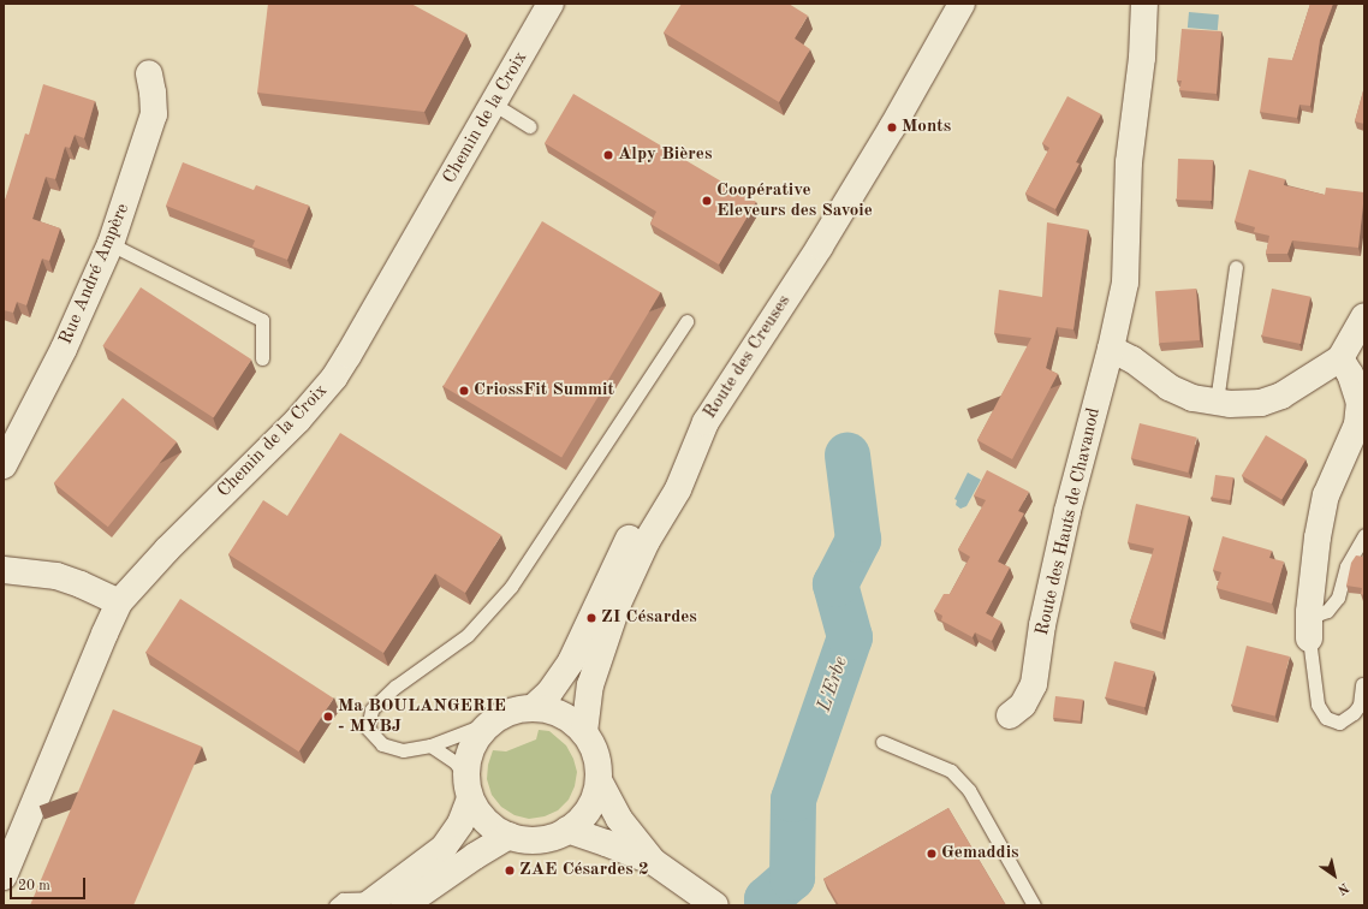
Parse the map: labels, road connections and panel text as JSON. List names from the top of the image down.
{
  "streets": {
    "street": [
      "Chemin de la Croix",
      "Rue André Ampère",
      "Route des Creuses",
      "Route des Hauts de Chavanod"
    ]
  },
  "water": ["L'Erbe"],
  "places": [
    "Monts",
    "Alpy Bières",
    "Coopérative Eleveurs des Savoie",
    "CriossFit Summit",
    "ZI Césardes",
    "Ma BOULANGERIE - MYBJ",
    "Gemaddis",
    "ZAE Césardes 2"
  ],
  "scale_bar": "20 m",
  "north": "bottom right"
}
